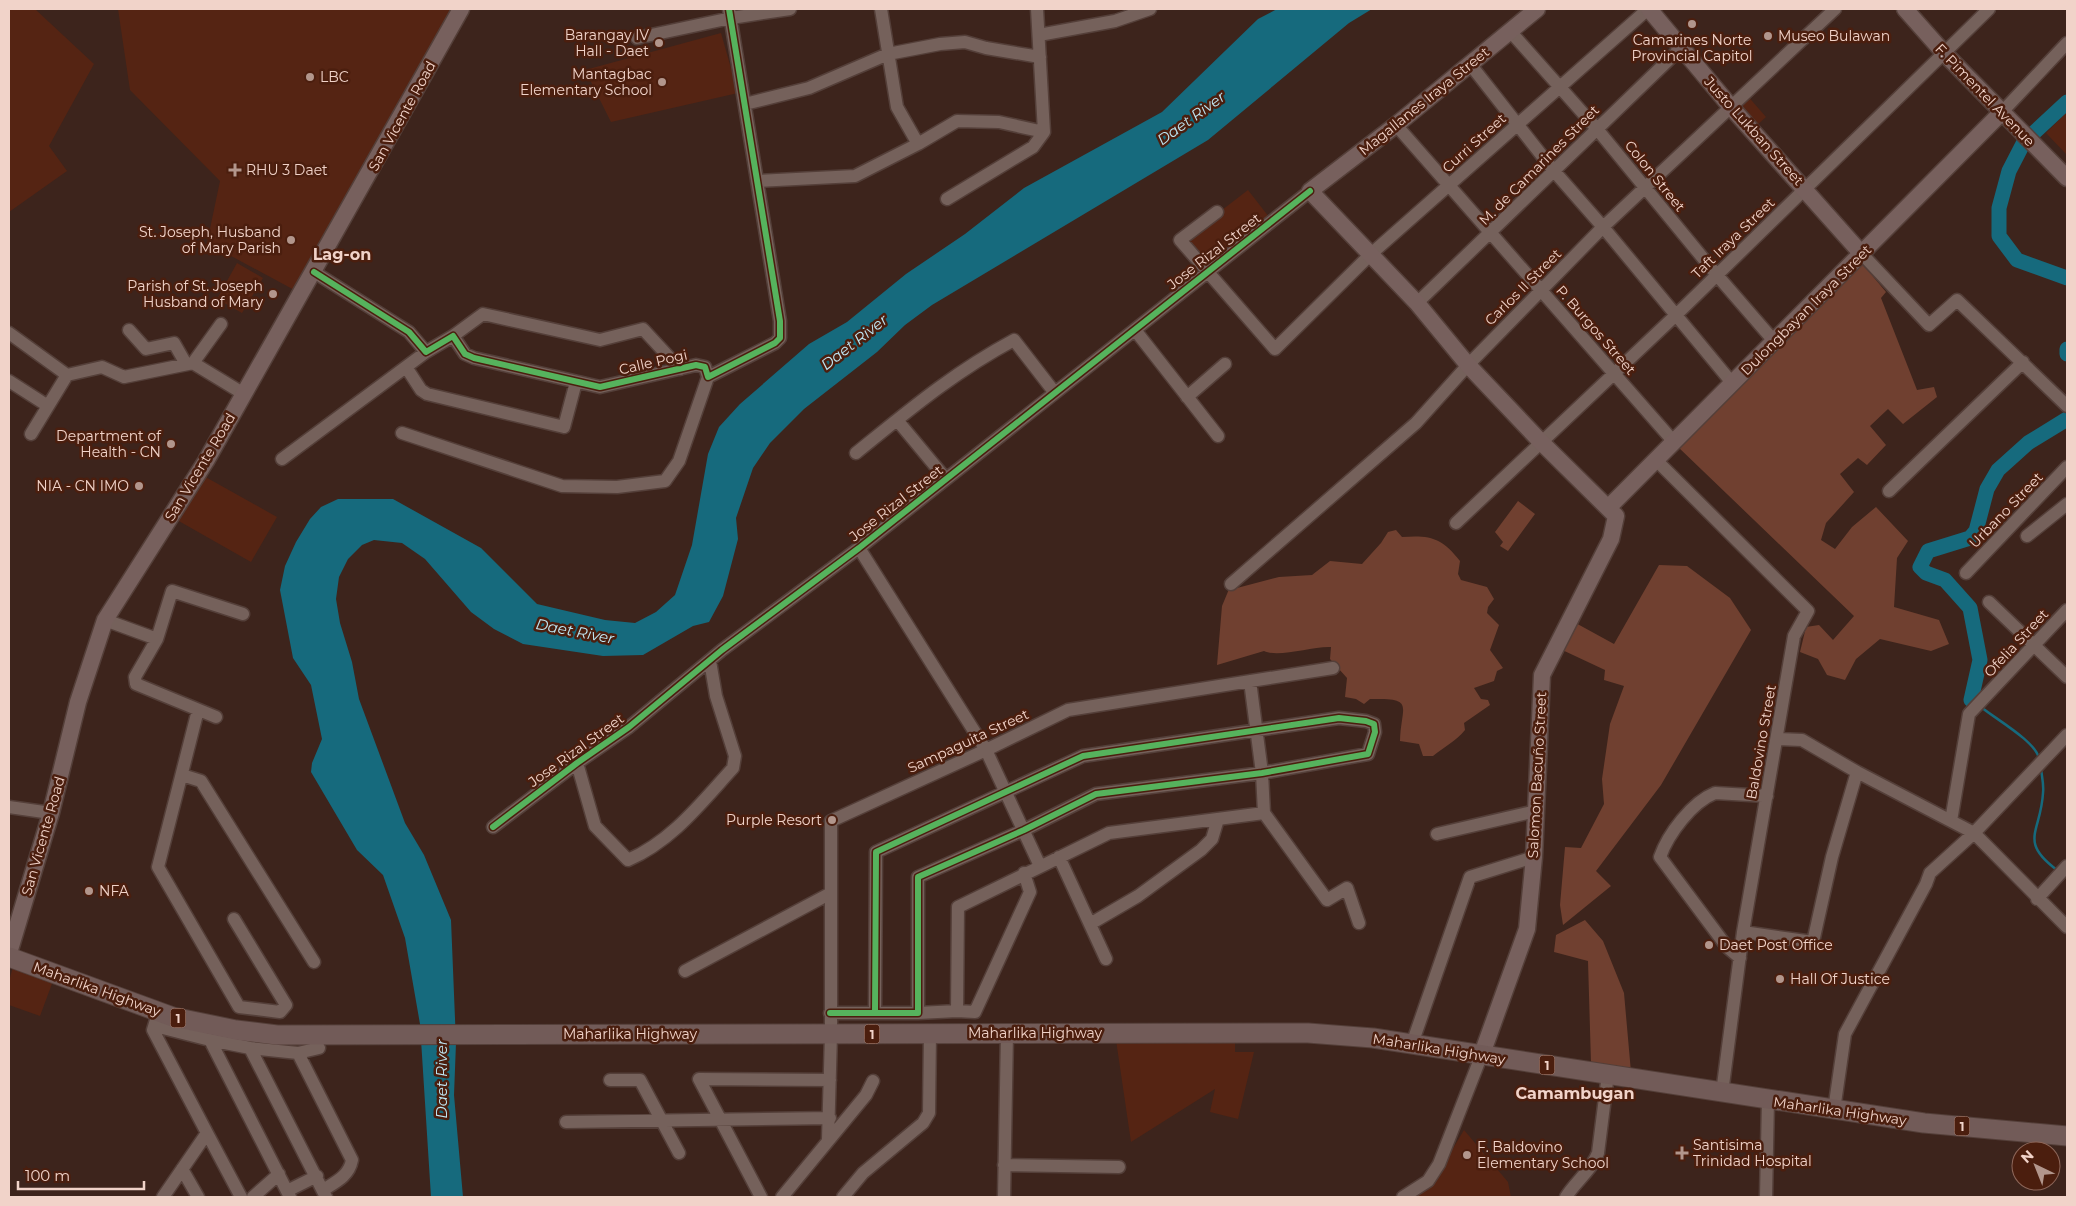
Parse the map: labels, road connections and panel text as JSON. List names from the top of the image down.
{
  "streets": {
    "highway": ["Maharlika Highway", "1"],
    "main road": [
      "F. Pimentel Avenue",
      "Magallanes Iraya Street",
      "San Vicente Road",
      "Justo Lukban Street",
      "Dulongbayan Iraya Street",
      "Salomon Bacuño Street"
    ],
    "street": [
      "Curri Street",
      "M. de Camarines Street",
      "Colon Street",
      "Taft Iraya Street",
      "Jose Rizal Street",
      "Carlos II Street",
      "P. Burgos Street",
      "Calle Pogi",
      "Urbano Street",
      "Ofelia Street",
      "Sampaguita Street",
      "Baldovino Street"
    ]
  },
  "crossings": [
    ["F. Pimentel Avenue", "Taft Iraya Street"],
    ["F. Pimentel Avenue", "Dulongbayan Iraya Street"],
    ["Magallanes Iraya Street", "Colon Street"],
    ["Magallanes Iraya Street", "Jose Rizal Street"],
    ["Magallanes Iraya Street", "P. Burgos Street"],
    ["San Vicente Road", "Maharlika Highway"],
    ["Justo Lukban Street", "Curri Street"],
    ["Justo Lukban Street", "M. de Camarines Street"],
    ["Justo Lukban Street", "Taft Iraya Street"],
    ["Justo Lukban Street", "Carlos II Street"],
    ["Justo Lukban Street", "Dulongbayan Iraya Street"],
    ["Curri Street", "Colon Street"],
    ["Curri Street", "Jose Rizal Street"],
    ["Curri Street", "P. Burgos Street"],
    ["M. de Camarines Street", "Colon Street"],
    ["M. de Camarines Street", "P. Burgos Street"],
    ["Colon Street", "Taft Iraya Street"],
    ["Colon Street", "Carlos II Street"],
    ["Colon Street", "Dulongbayan Iraya Street"],
    ["Taft Iraya Street", "P. Burgos Street"],
    ["Carlos II Street", "P. Burgos Street"],
    ["Dulongbayan Iraya Street", "P. Burgos Street"],
    ["Dulongbayan Iraya Street", "Baldovino Street"],
    ["Dulongbayan Iraya Street", "Salomon Bacuño Street"],
    ["Sampaguita Street", "Maharlika Highway"],
    ["Baldovino Street", "Maharlika Highway"],
    ["Salomon Bacuño Street", "Maharlika Highway"]
  ],
  "districts": ["Lag-on", "Camambugan"],
  "water": ["Daet River"],
  "places": {
    "other": [
      "Camarines Norte Provincial Capitol",
      "Museo Bulawan",
      "Barangay IV Hall - Daet",
      "LBC",
      "Mantagbac Elementary School",
      "St. Joseph, Husband of Mary Parish",
      "Parish of St. Joseph Husband of Mary",
      "Department of Health - CN",
      "NIA - CN IMO",
      "Purple Resort",
      "NFA",
      "Daet Post Office",
      "Hall Of Justice",
      "F. Baldovino Elementary School"
    ],
    "health": ["RHU 3 Daet", "Santisima Trinidad Hospital"]
  },
  "scale_bar": "100 m",
  "north": "top left"
}
